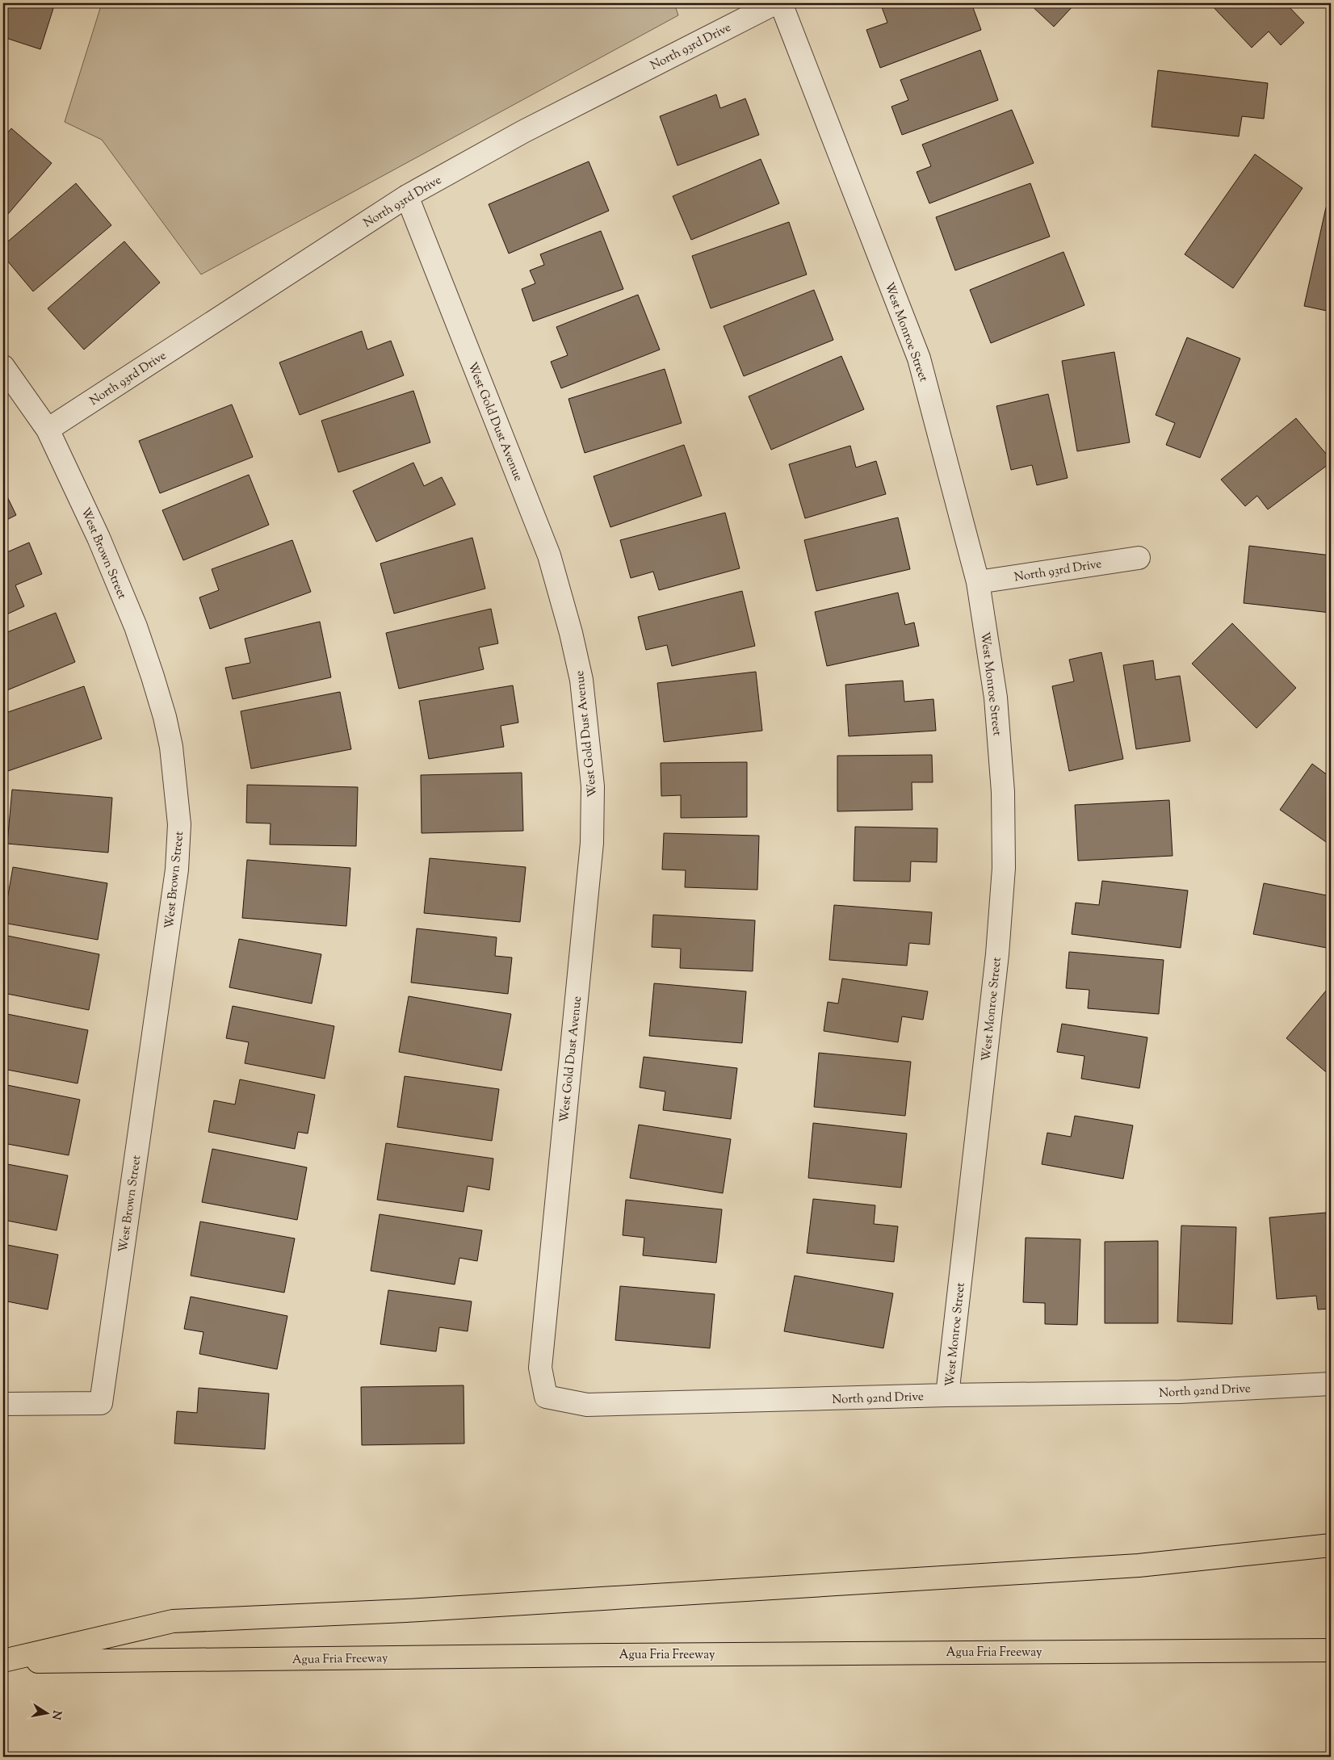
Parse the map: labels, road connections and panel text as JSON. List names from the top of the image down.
{
  "streets": {
    "highway": ["Agua Fria Freeway"],
    "street": [
      "North 93rd Drive",
      "West Monroe Street",
      "West Gold Dust Avenue",
      "West Brown Street",
      "North 92nd Drive"
    ]
  },
  "crossings": [
    ["North 93rd Drive", "West Monroe Street"],
    ["North 93rd Drive", "West Gold Dust Avenue"],
    ["North 93rd Drive", "West Brown Street"],
    ["West Monroe Street", "North 92nd Drive"],
    ["West Gold Dust Avenue", "North 92nd Drive"]
  ],
  "north": "right"
}
